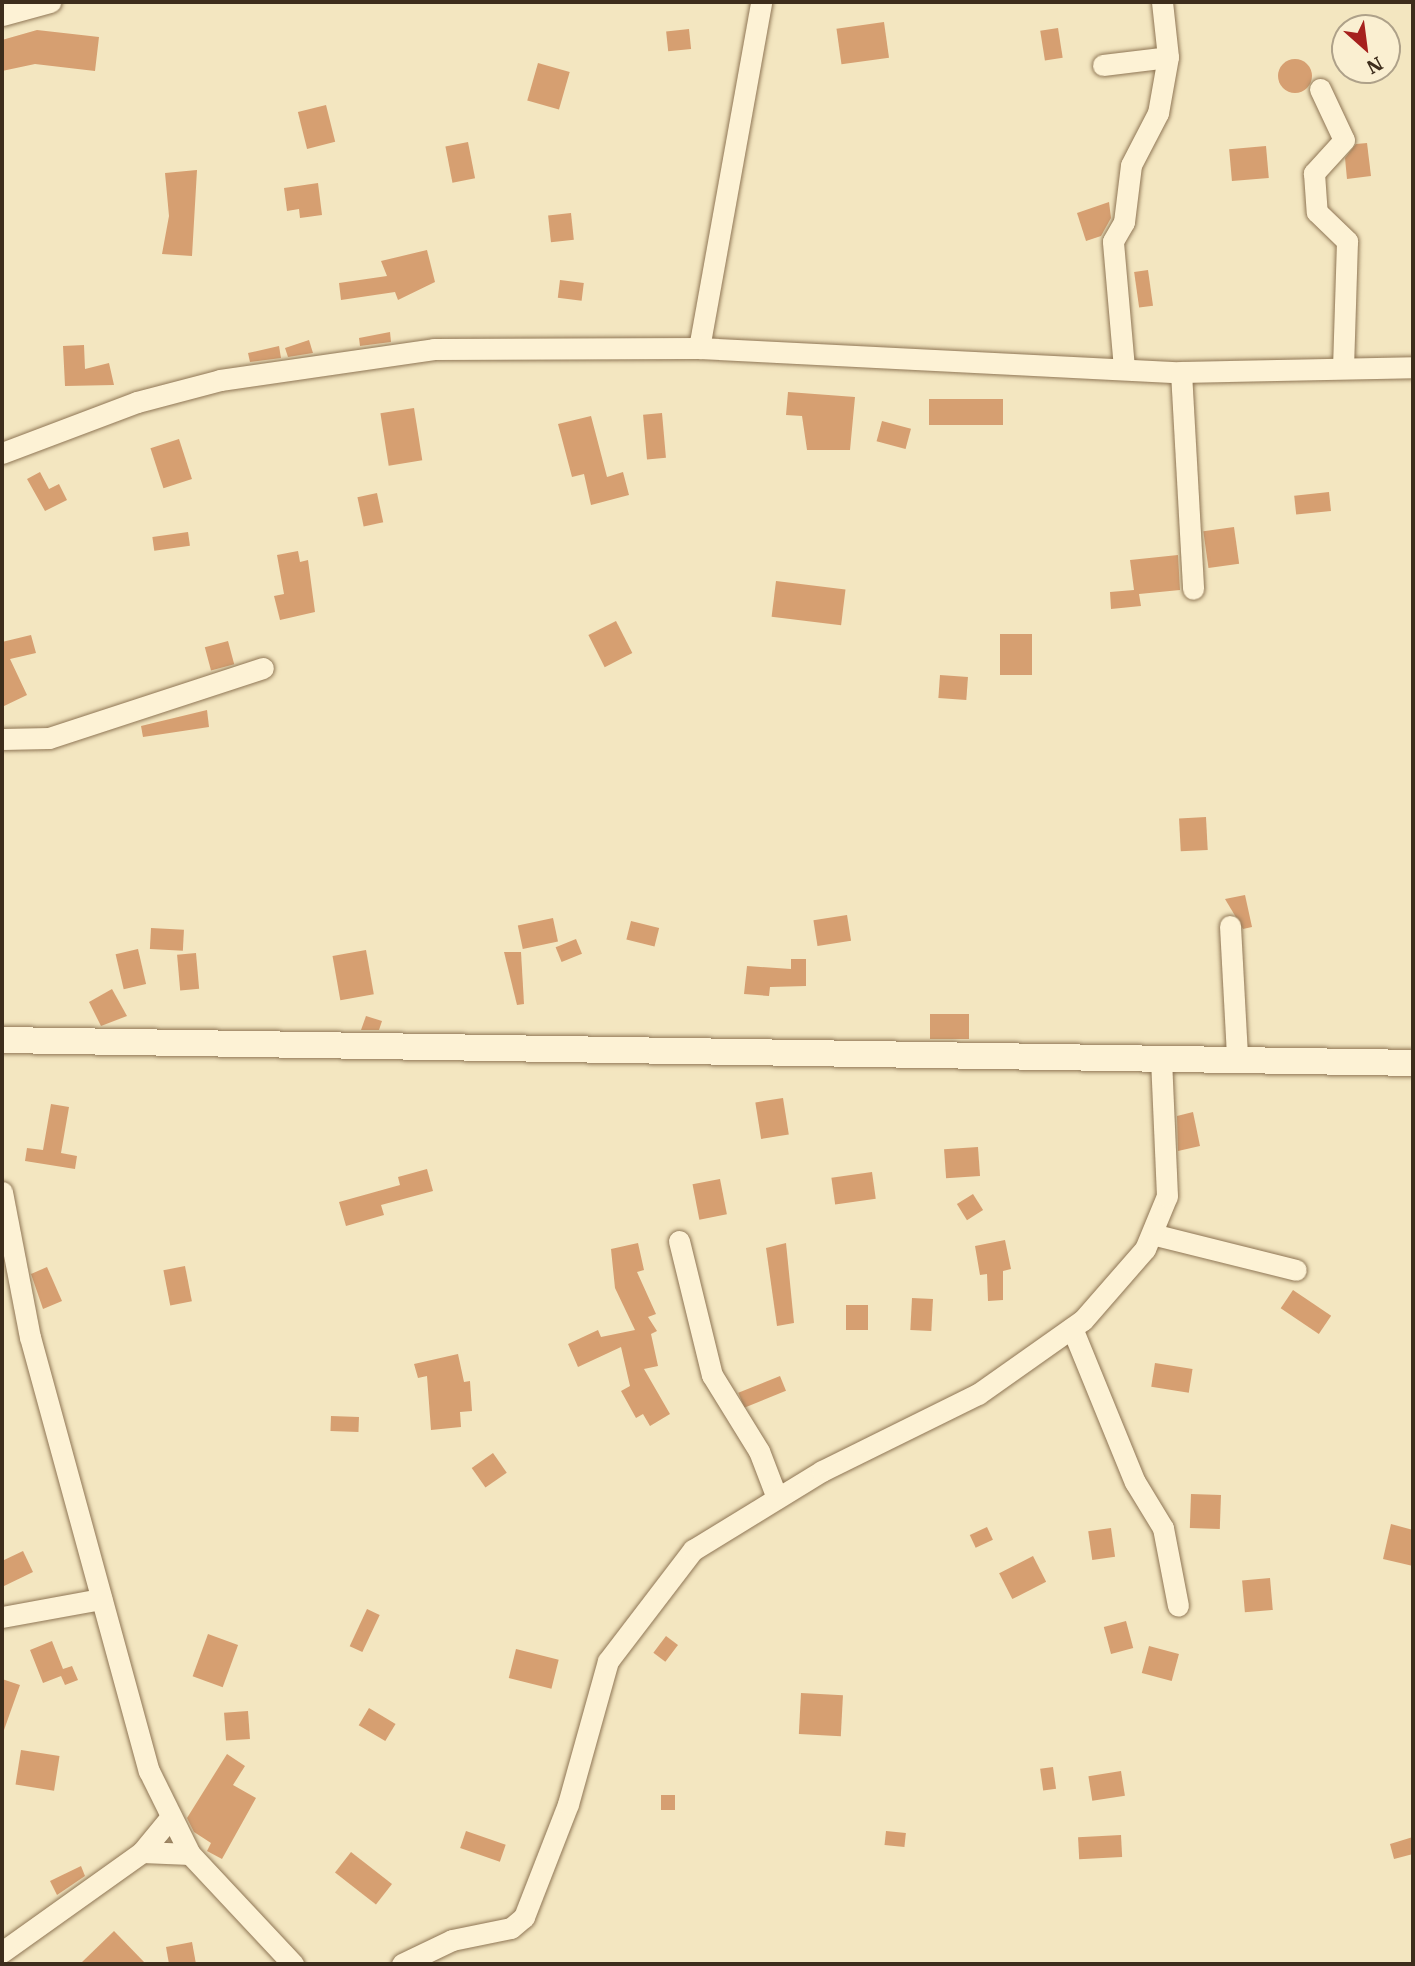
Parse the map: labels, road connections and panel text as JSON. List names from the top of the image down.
{
  "north": "bottom right"
}
